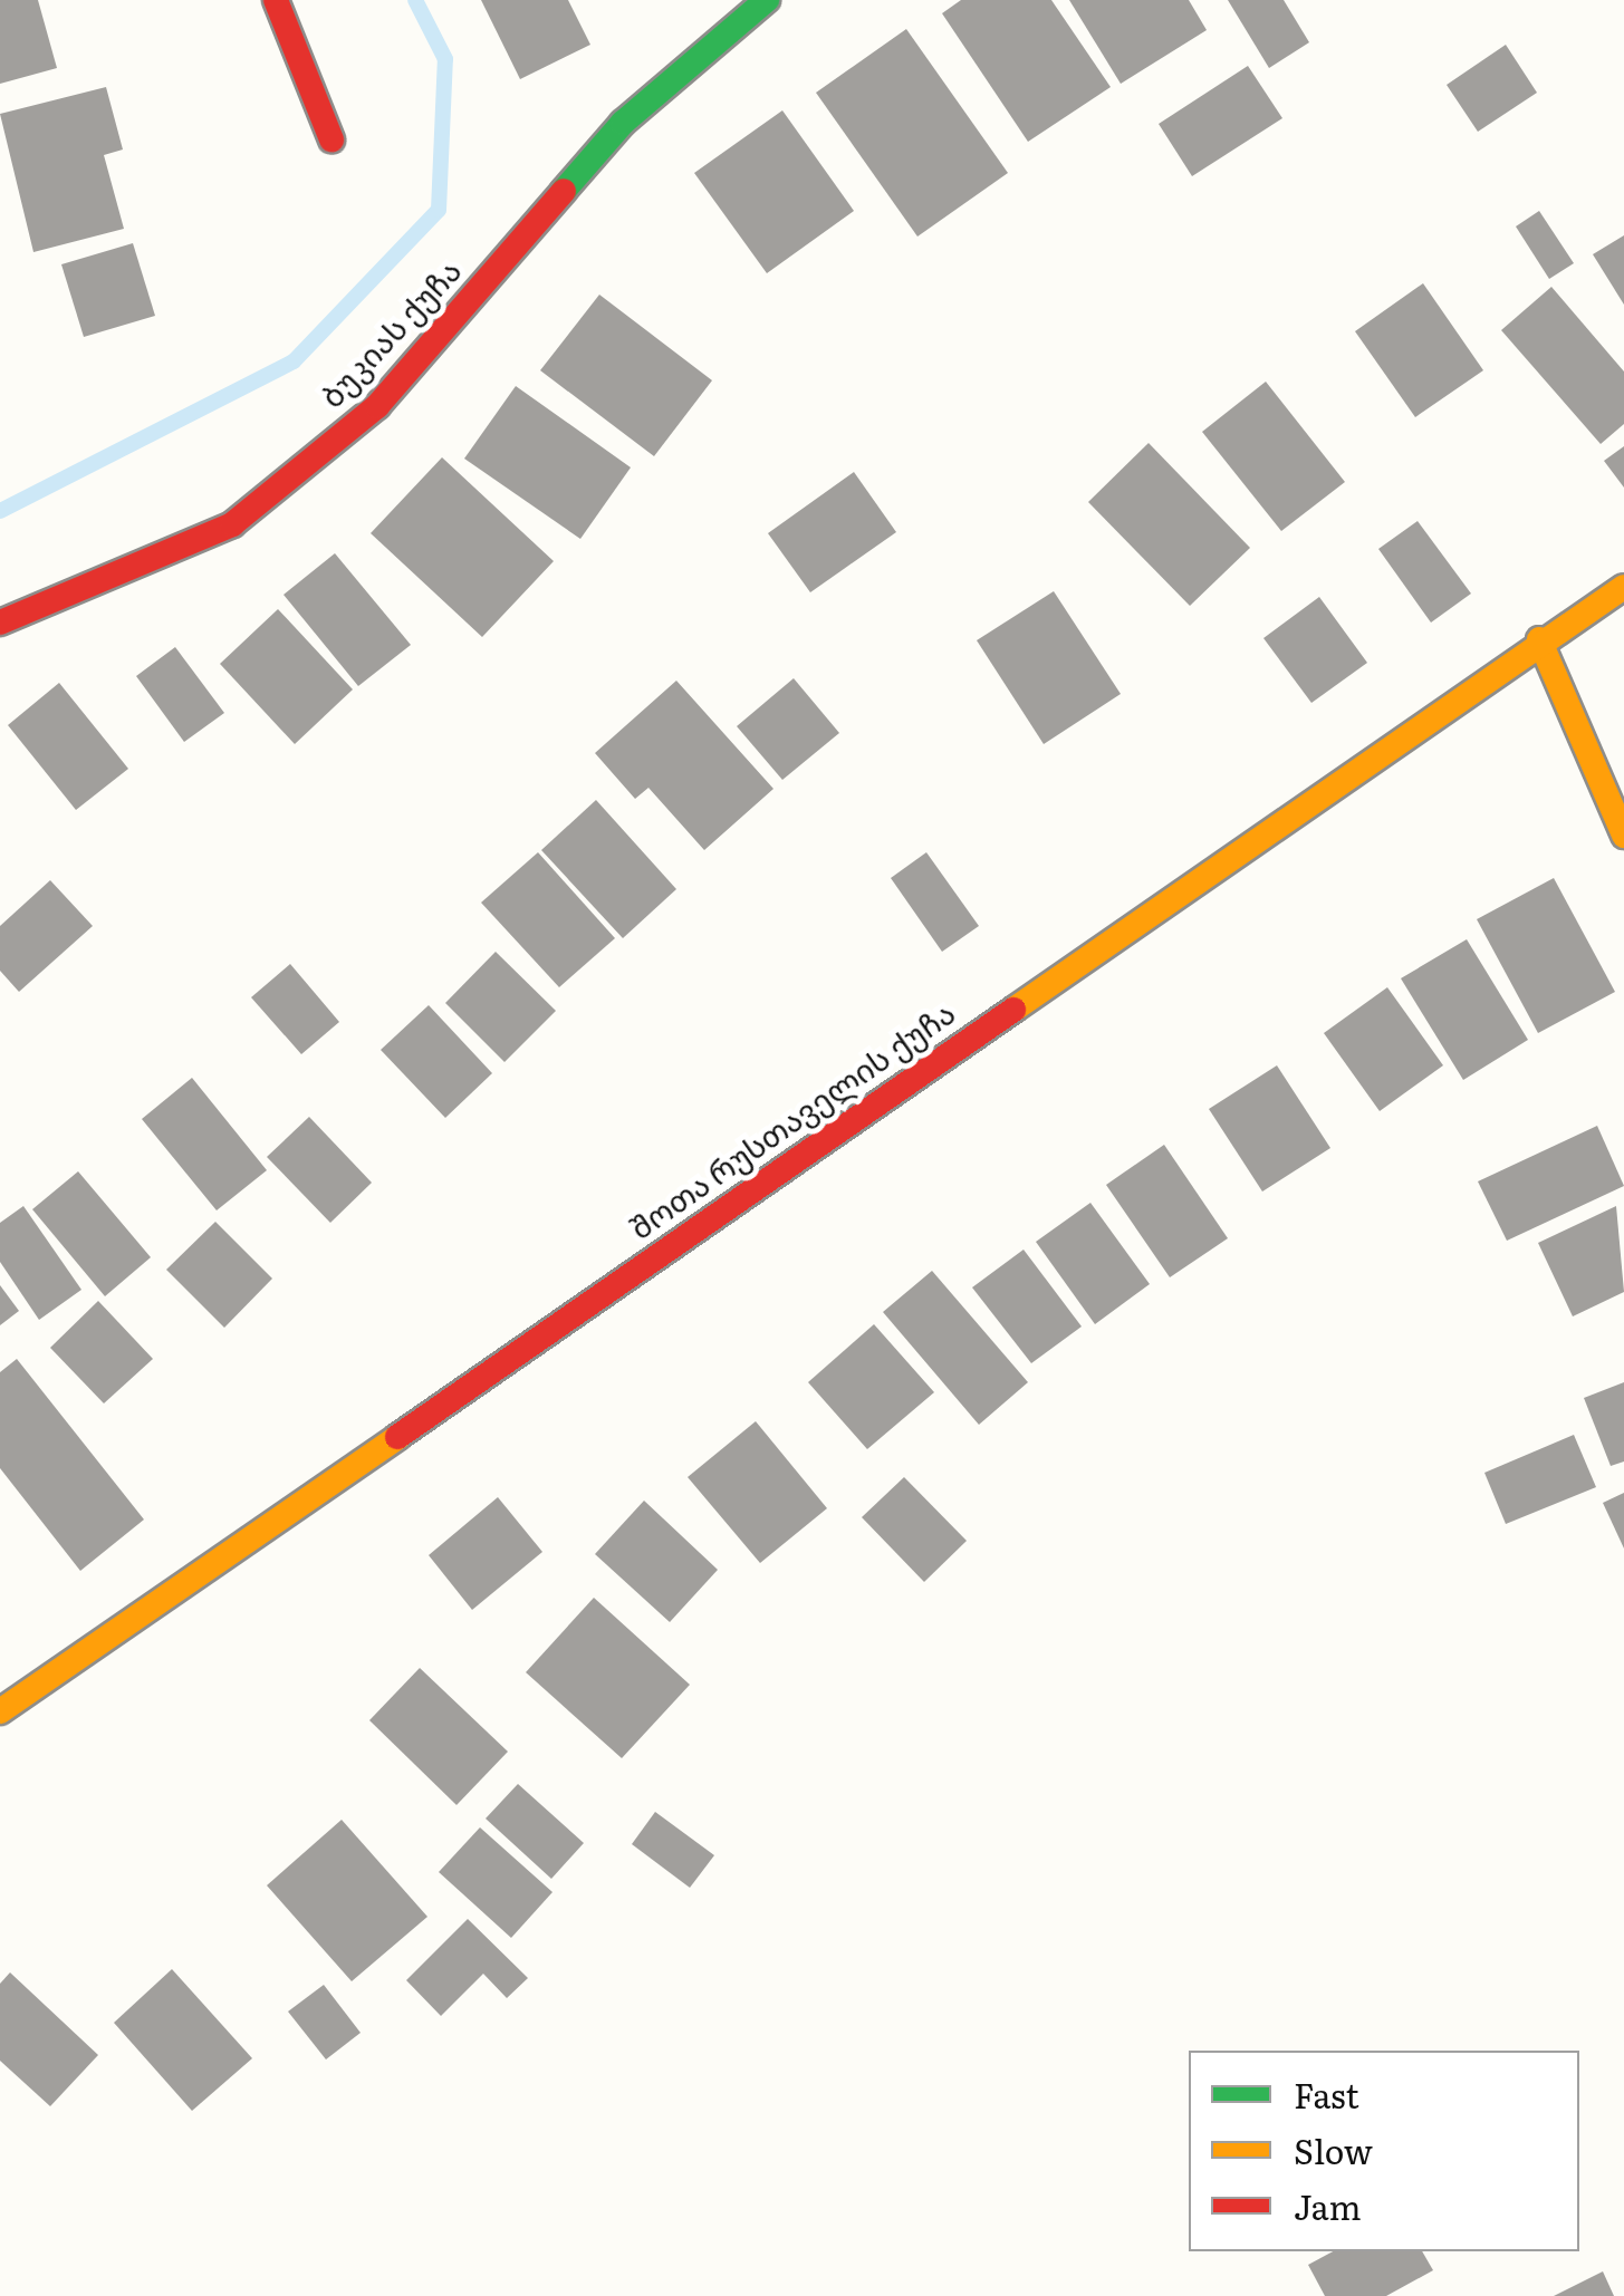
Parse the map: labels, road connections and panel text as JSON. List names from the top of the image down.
{
  "streets": {
    "main road": ["ბუკიას ქუჩა", "შოთა რუსთაველის ქუჩა"]
  },
  "legend": ["Fast", "Slow", "Jam"]
}
